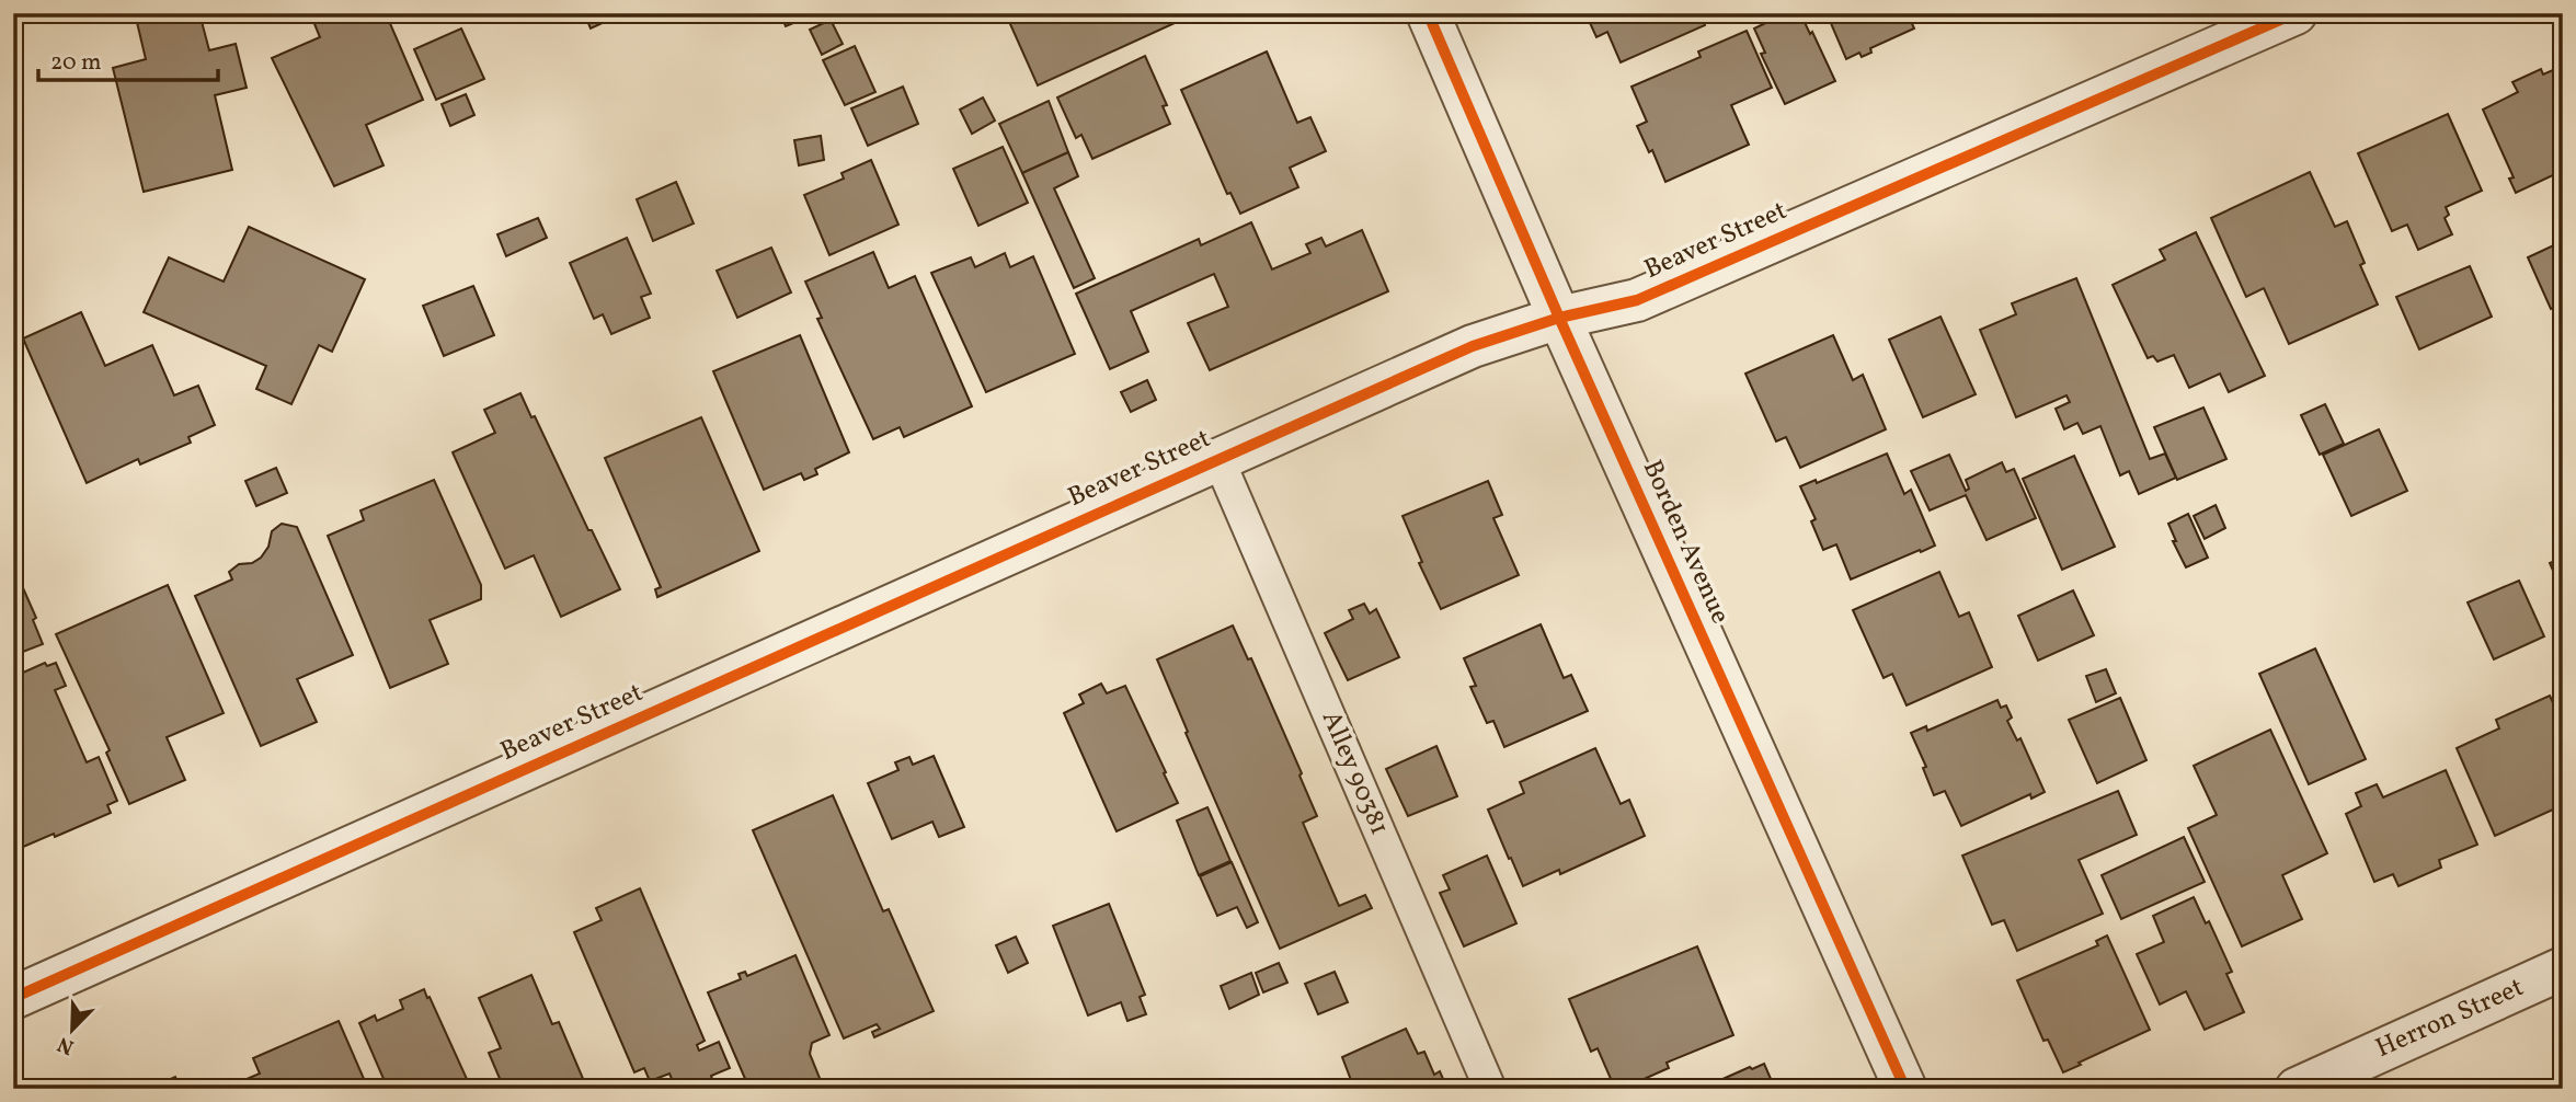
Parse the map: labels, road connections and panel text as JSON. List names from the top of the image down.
{
  "streets": {
    "street": ["Beaver Street", "Borden Avenue", "Herron Street"],
    "lane": ["Alley 90381"]
  },
  "crossings": [
    ["Beaver Street", "Borden Avenue"],
    ["Beaver Street", "Alley 90381"]
  ],
  "scale_bar": "20 m",
  "north": "bottom left"
}
